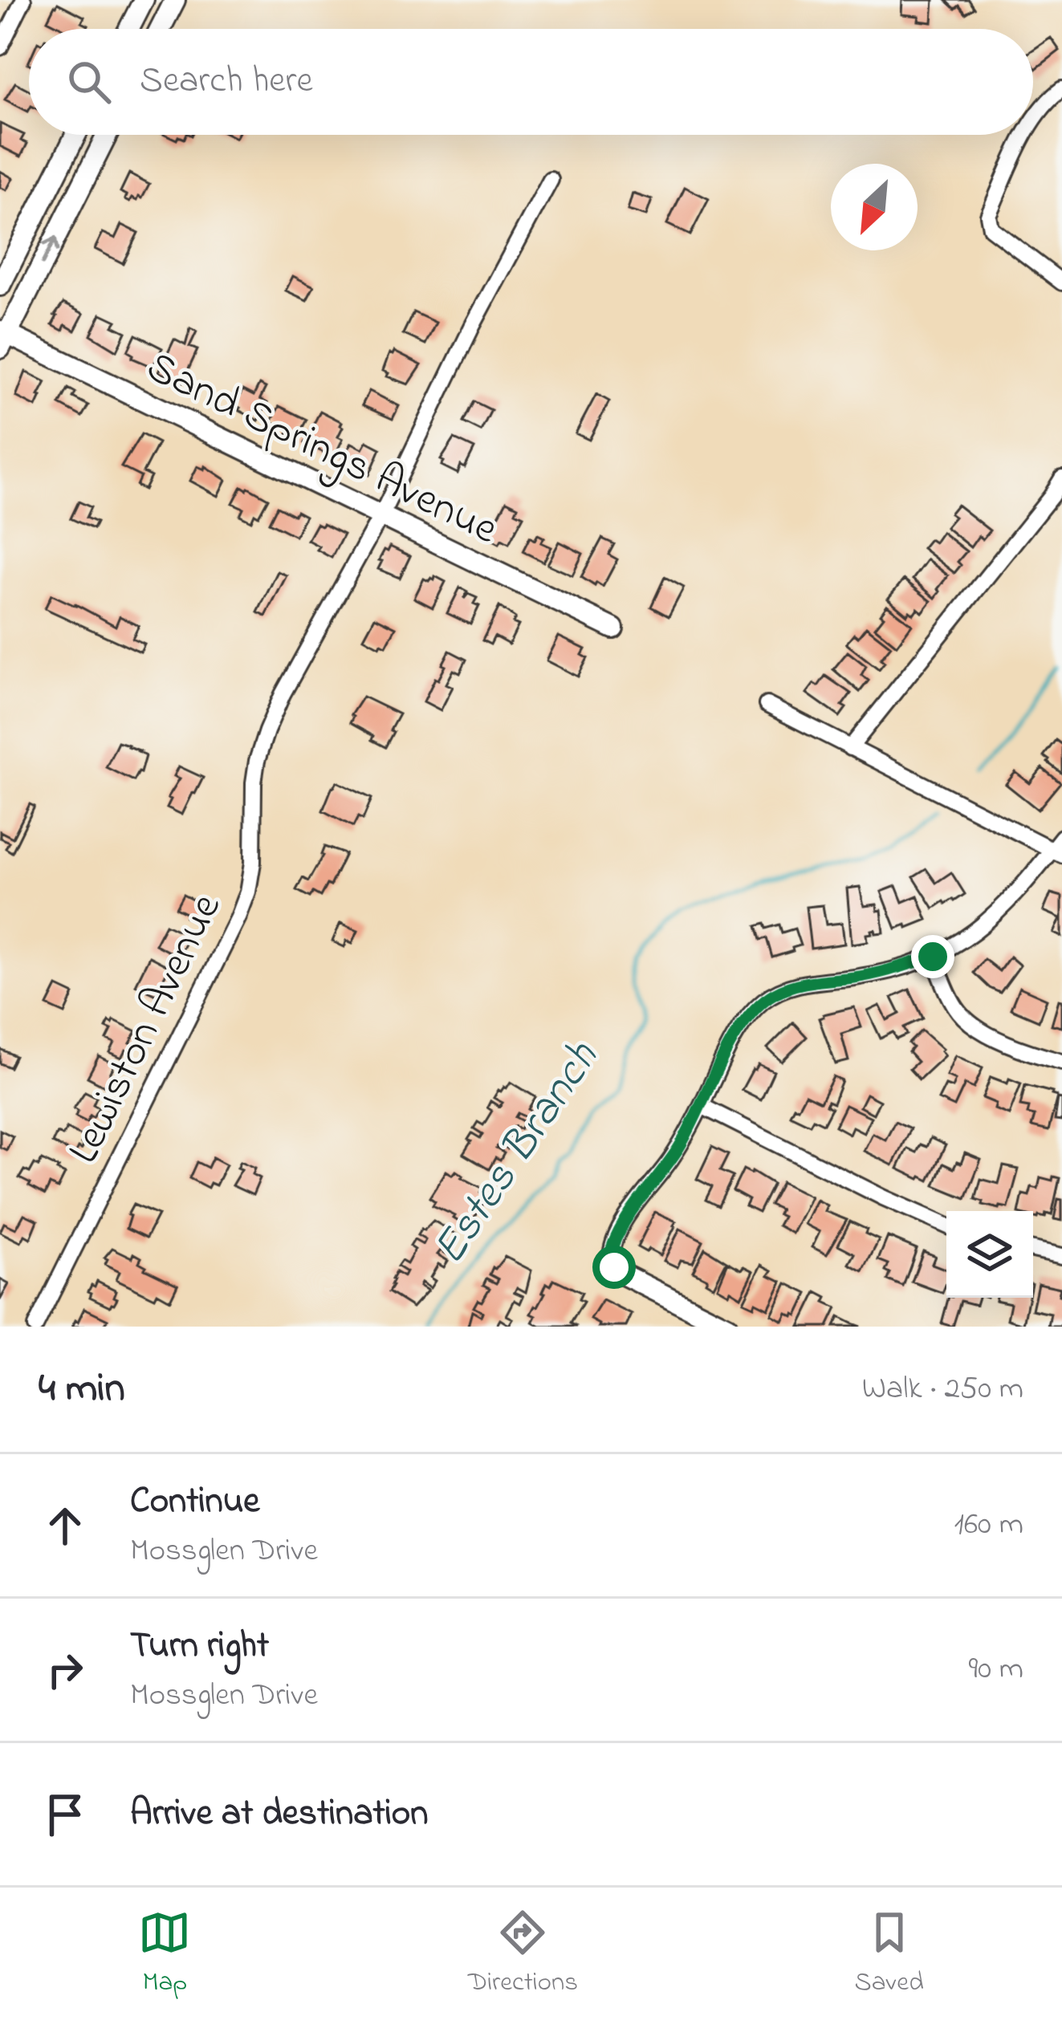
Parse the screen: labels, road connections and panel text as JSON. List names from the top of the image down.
{
  "streets": {
    "street": ["Sand Springs Avenue", "Lewiston Avenue"]
  },
  "crossings": [
    ["Sand Springs Avenue", "Lewiston Avenue"]
  ],
  "water": ["Estes Branch"],
  "north": "bottom left",
  "page": {
    "search": "Search here",
    "heading": ["4 min", "Walk · 250 m"],
    "list": [
      ["Continue", "Mossglen Drive", "160 m"],
      ["Turn right", "Mossglen Drive", "90 m"],
      "Arrive at destination"
    ],
    "nav": ["Map", "Directions", "Saved"]
  }
}
